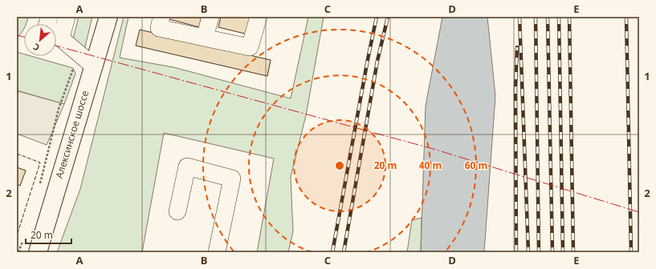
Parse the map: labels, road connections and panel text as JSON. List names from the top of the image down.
{
  "streets": {
    "main road": ["Алексинское шоссе"]
  },
  "scale_bar": "20 m",
  "north": "bottom left",
  "grid": {
    "columns": [
      "A",
      "B",
      "C",
      "D",
      "E"
    ],
    "rows": ["1", "2"]
  },
  "rings": ["20 m", "40 m", "60 m"]
}
